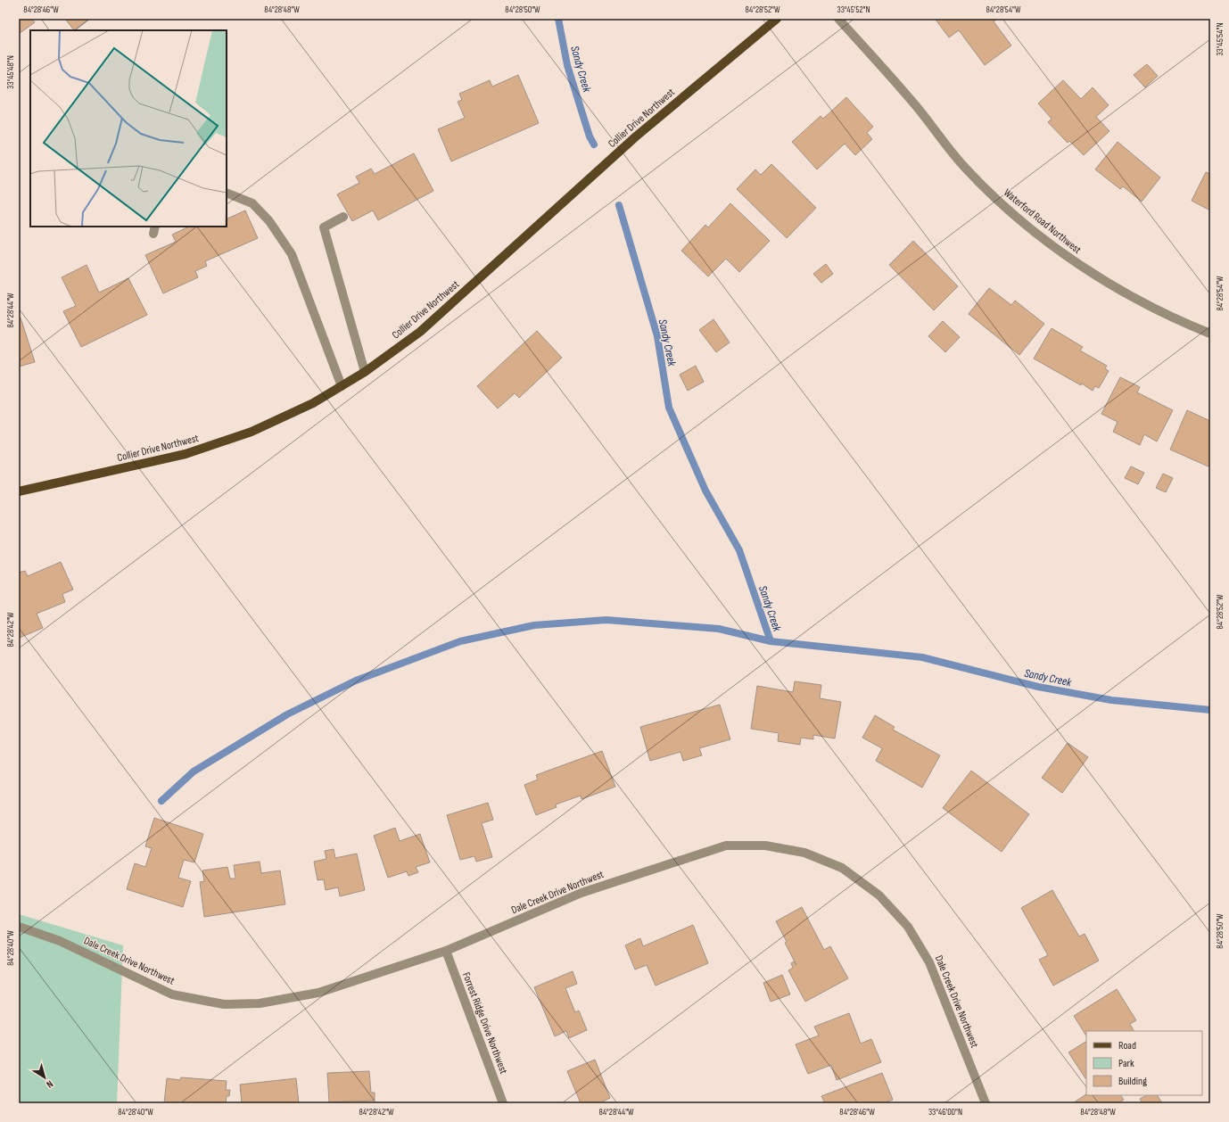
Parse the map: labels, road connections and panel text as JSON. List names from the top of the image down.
{
  "streets": {
    "main road": ["Collier Drive Northwest"],
    "street": ["Waterford Road Northwest", "Dale Creek Drive Northwest", "Forrest Ridge Drive Northwest"]
  },
  "crossings": [
    ["Dale Creek Drive Northwest", "Forrest Ridge Drive Northwest"]
  ],
  "water": ["Sandy Creek"],
  "legend": ["Road", "Park", "Building"],
  "north": "bottom right",
  "coordinates": [
    "84°28'46\"W",
    "84°28'48\"W",
    "84°28'50\"W",
    "84°28'52\"W",
    "33°45'52\"N",
    "84°28'54\"W",
    "33°45'54\"N",
    "33°45'48\"N",
    "84°28'44\"W",
    "84°28'42\"W",
    "84°28'40\"W",
    "33°46'00\"N"
  ]
}
